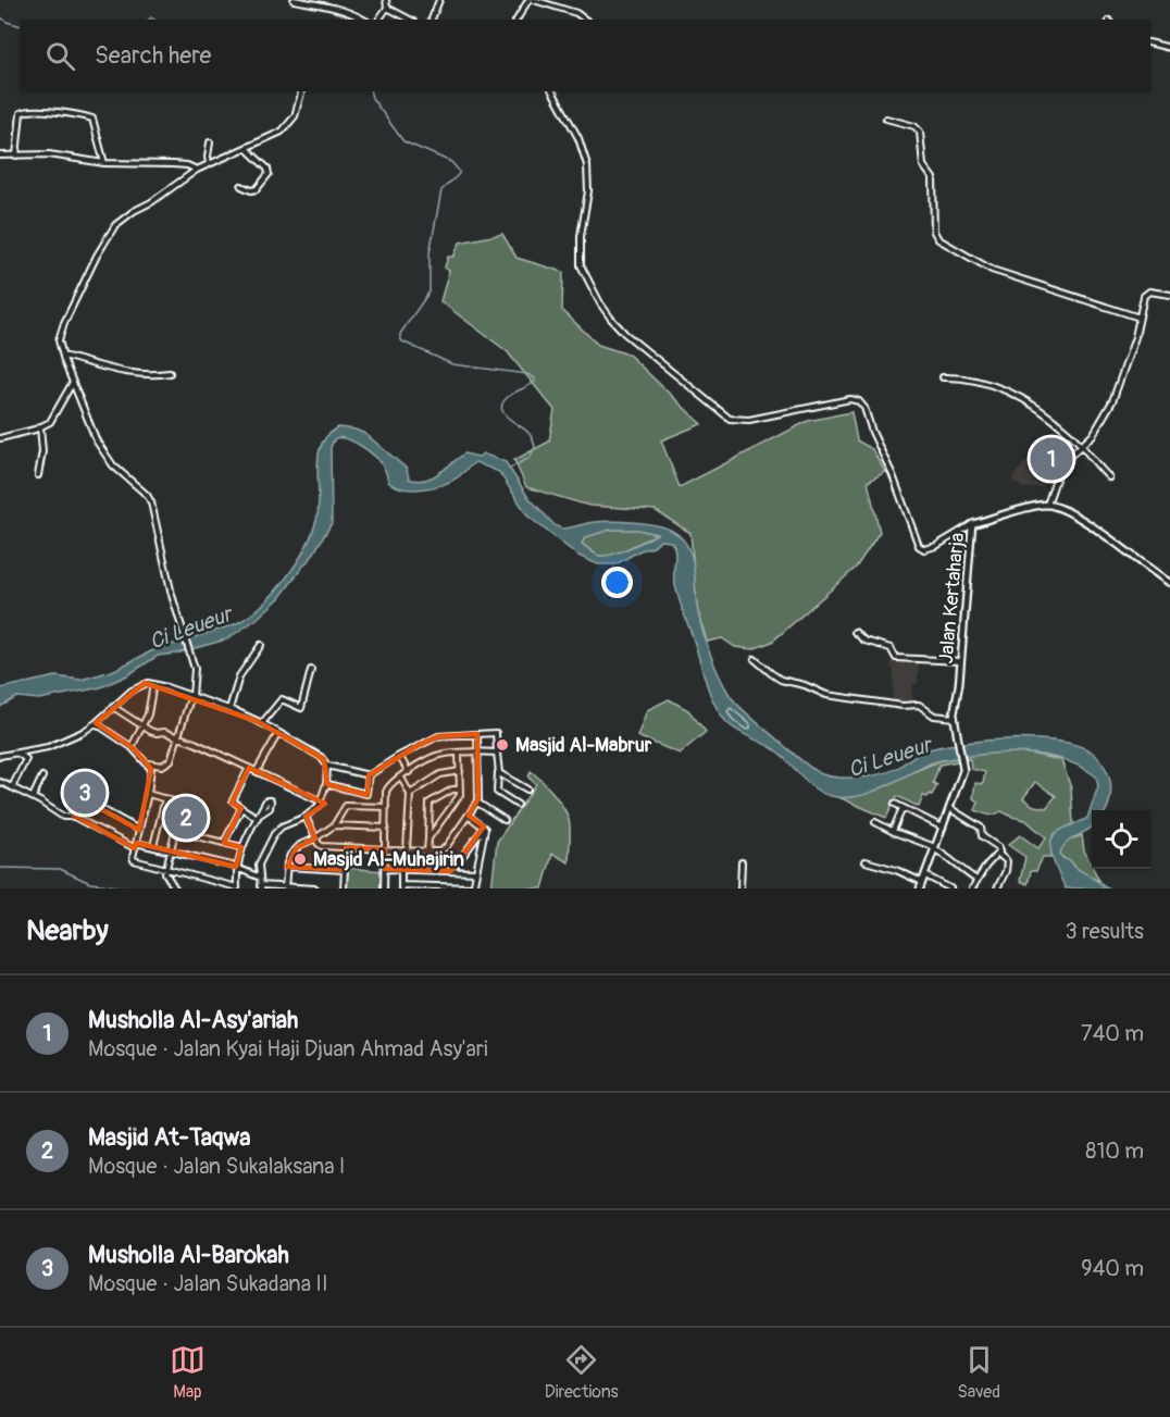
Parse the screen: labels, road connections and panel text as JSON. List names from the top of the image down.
{
  "streets": {
    "street": ["Jalan Kertaharja"]
  },
  "water": ["Ci Leueur"],
  "places": ["Masjid Al-Mabrur", "Masjid Al-Muhajirin"],
  "page": {
    "search": "Search here",
    "pins": ["1", "3", "2"],
    "heading": ["Nearby", "3 results"],
    "list": [
      {
        "mark": "1",
        "name": "Musholla Al-Asy'ariah",
        "note": "Mosque · Jalan Kyai Haji Djuan Ahmad Asy'ari",
        "value": "740 m"
      },
      {
        "mark": "2",
        "name": "Masjid At-Taqwa",
        "note": "Mosque · Jalan Sukalaksana I",
        "value": "810 m"
      },
      {
        "mark": "3",
        "name": "Musholla Al-Barokah",
        "note": "Mosque · Jalan Sukadana II",
        "value": "940 m"
      }
    ],
    "nav": ["Map", "Directions", "Saved"]
  }
}
